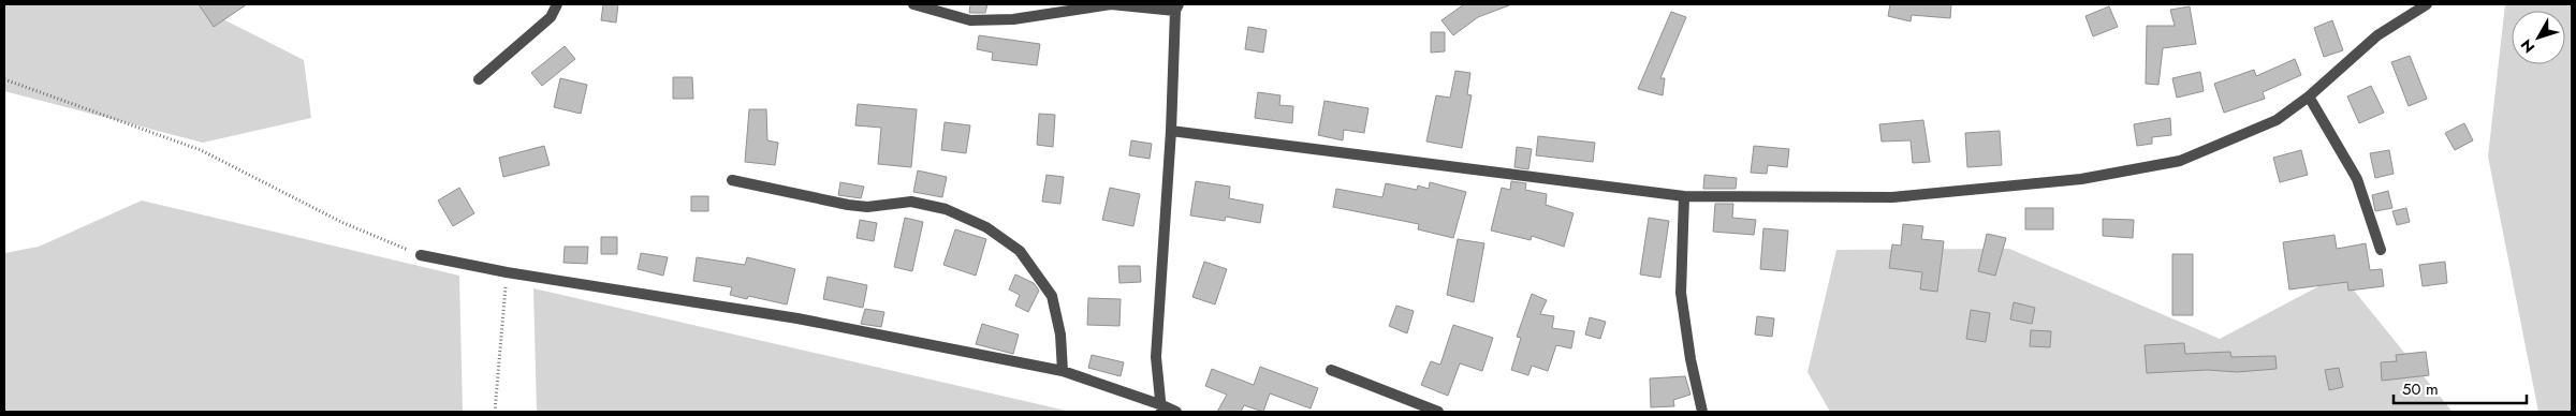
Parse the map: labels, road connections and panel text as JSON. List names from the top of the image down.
{
  "scale_bar": "50 m",
  "north": "bottom left"
}
